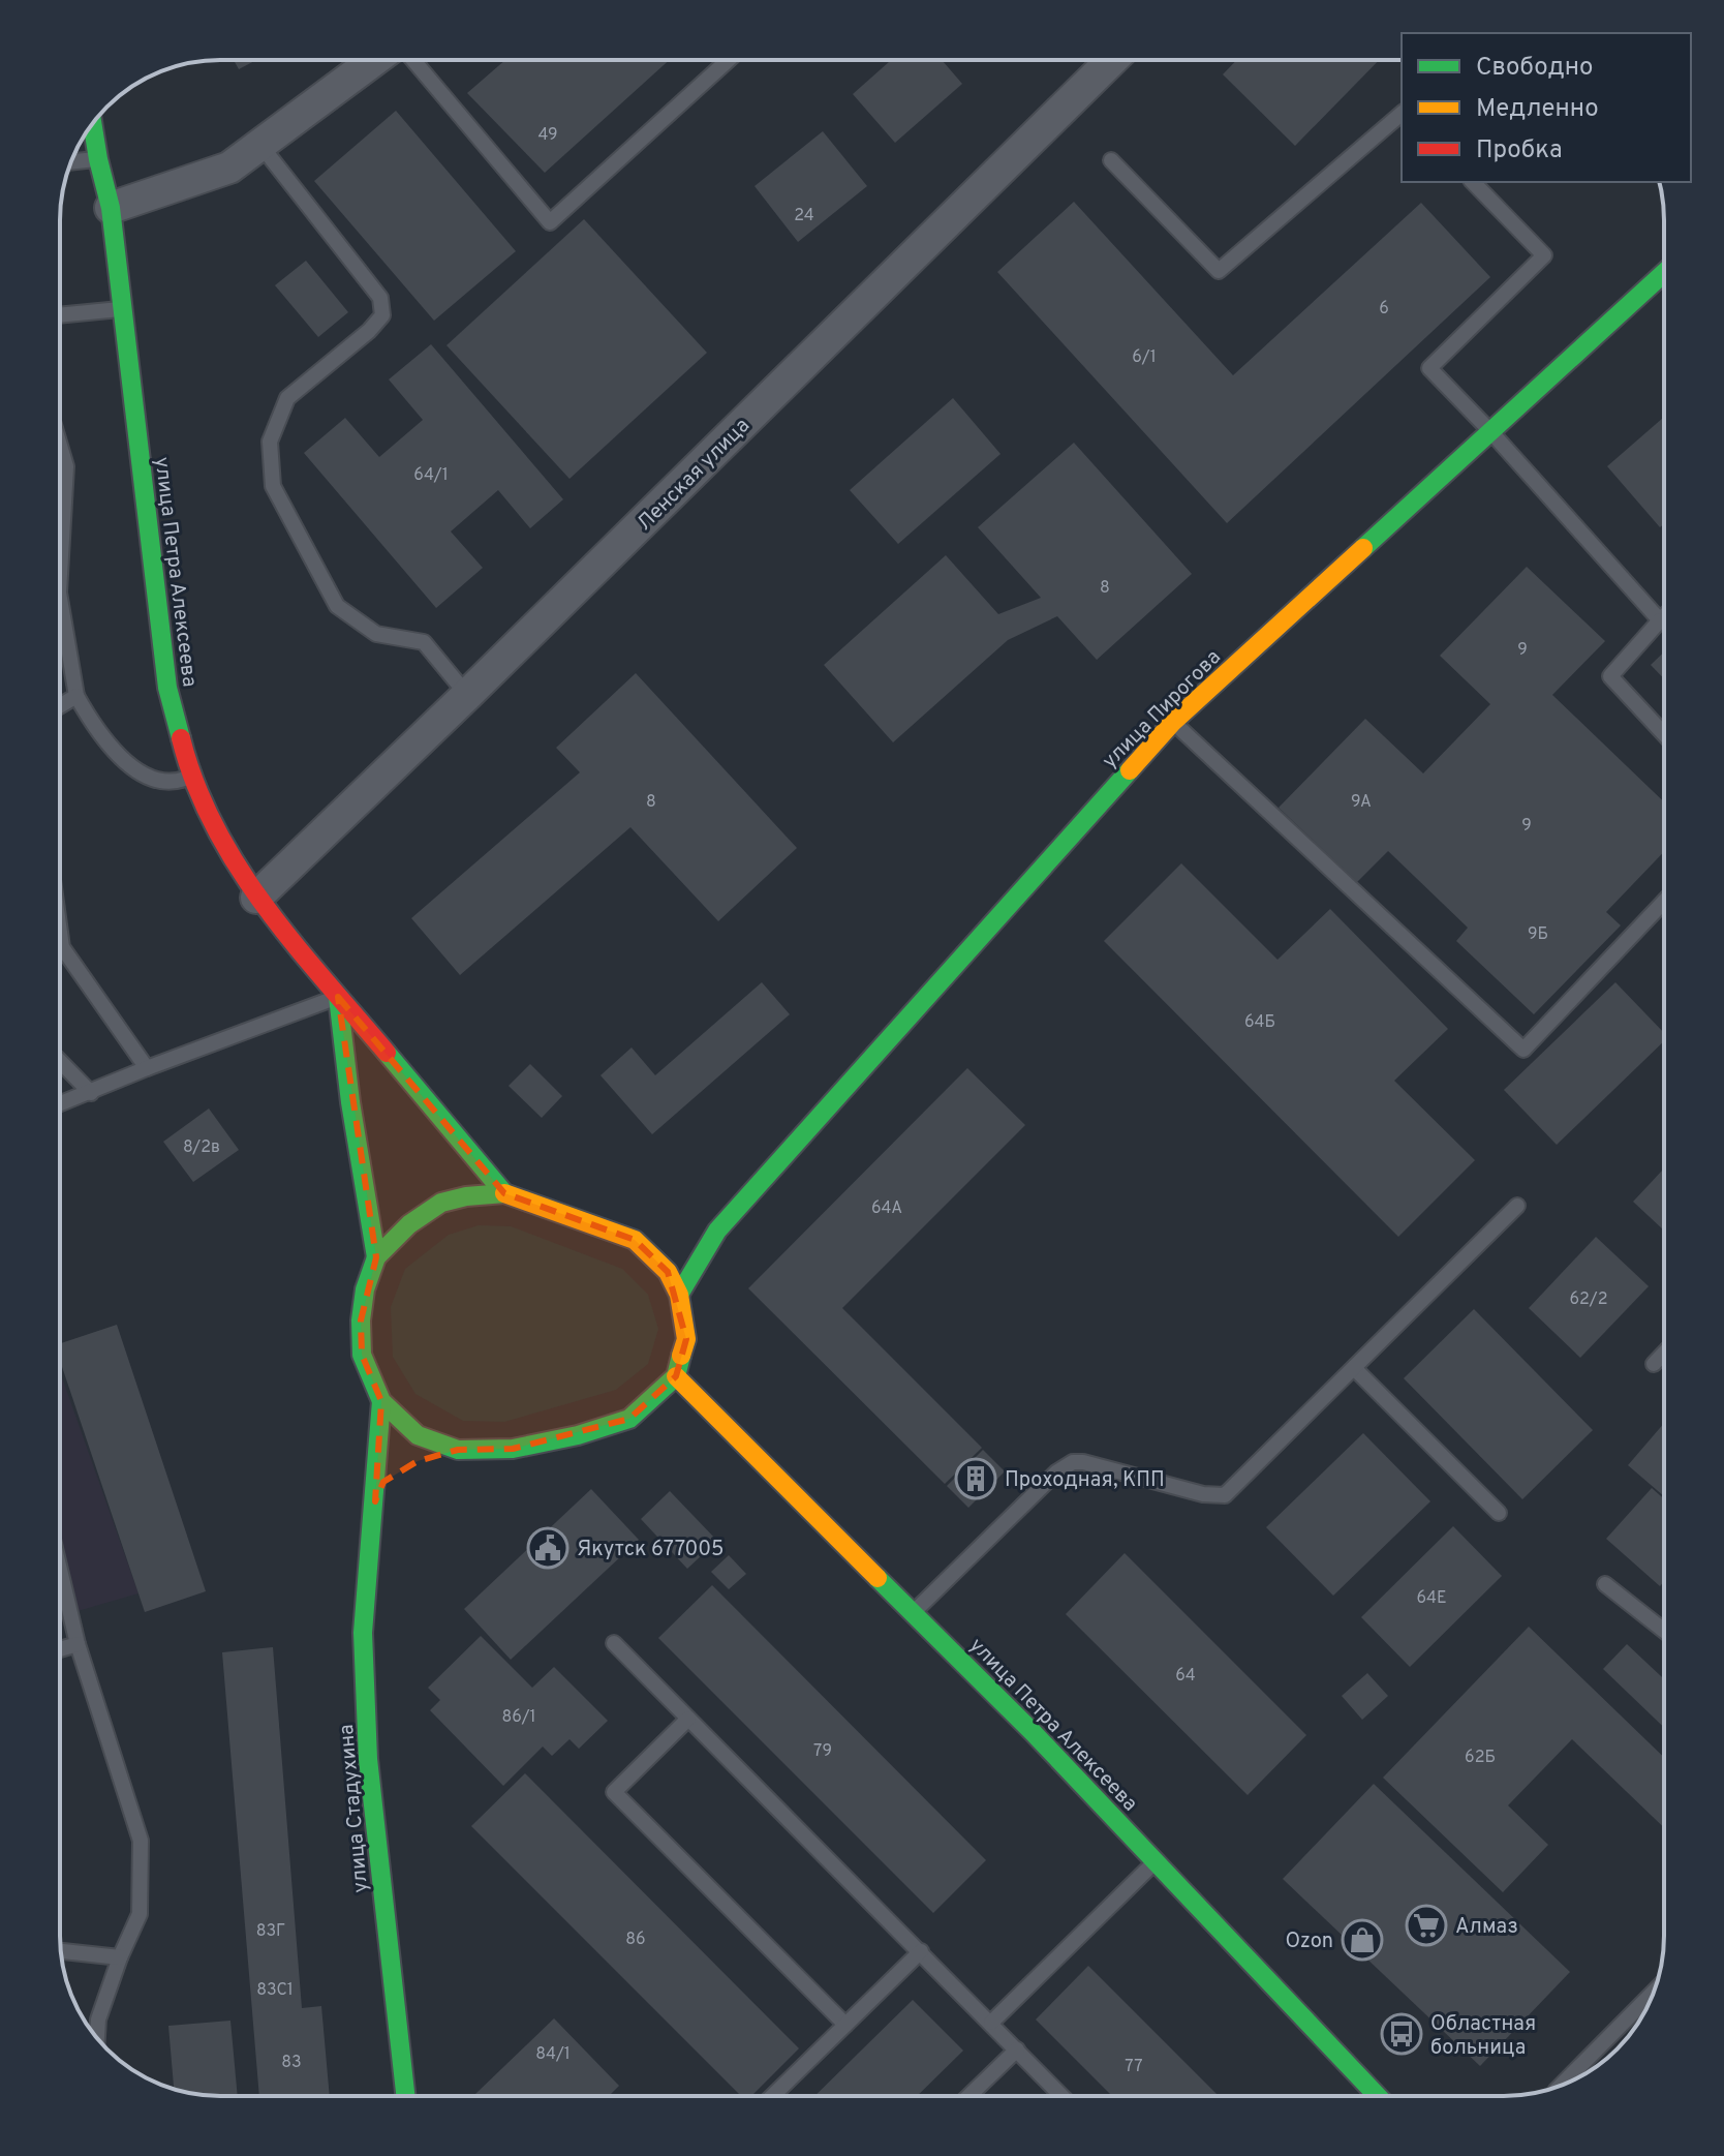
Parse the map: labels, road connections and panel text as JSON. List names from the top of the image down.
{
  "streets": {
    "street": [
      "Ленская улица",
      "улица Петра Алексеева",
      "улица Пирогова",
      "улица Стадухина"
    ]
  },
  "crossings": [
    ["Ленская улица", "улица Петра Алексеева"],
    ["улица Петра Алексеева", "улица Пирогова"],
    ["улица Петра Алексеева", "улица Стадухина"],
    ["улица Пирогова", "улица Стадухина"]
  ],
  "places": {
    "building": ["Проходная, КПП"],
    "public building": ["Якутск 677005"],
    "supermarket": ["Алмаз"],
    "shop": ["Ozon"],
    "bus stop": ["Областная больница"]
  },
  "house_numbers": [
    "49",
    "24",
    "6",
    "6/1",
    "64/1",
    "8",
    "9",
    "8",
    "9А",
    "9",
    "9Б",
    "64Б",
    "8/2в",
    "64А",
    "62/2",
    "64Е",
    "64",
    "86/1",
    "79",
    "62Б",
    "83Г",
    "86",
    "83С1",
    "84/1",
    "83",
    "77"
  ],
  "legend": ["Свободно", "Медленно", "Пробка"]
}
